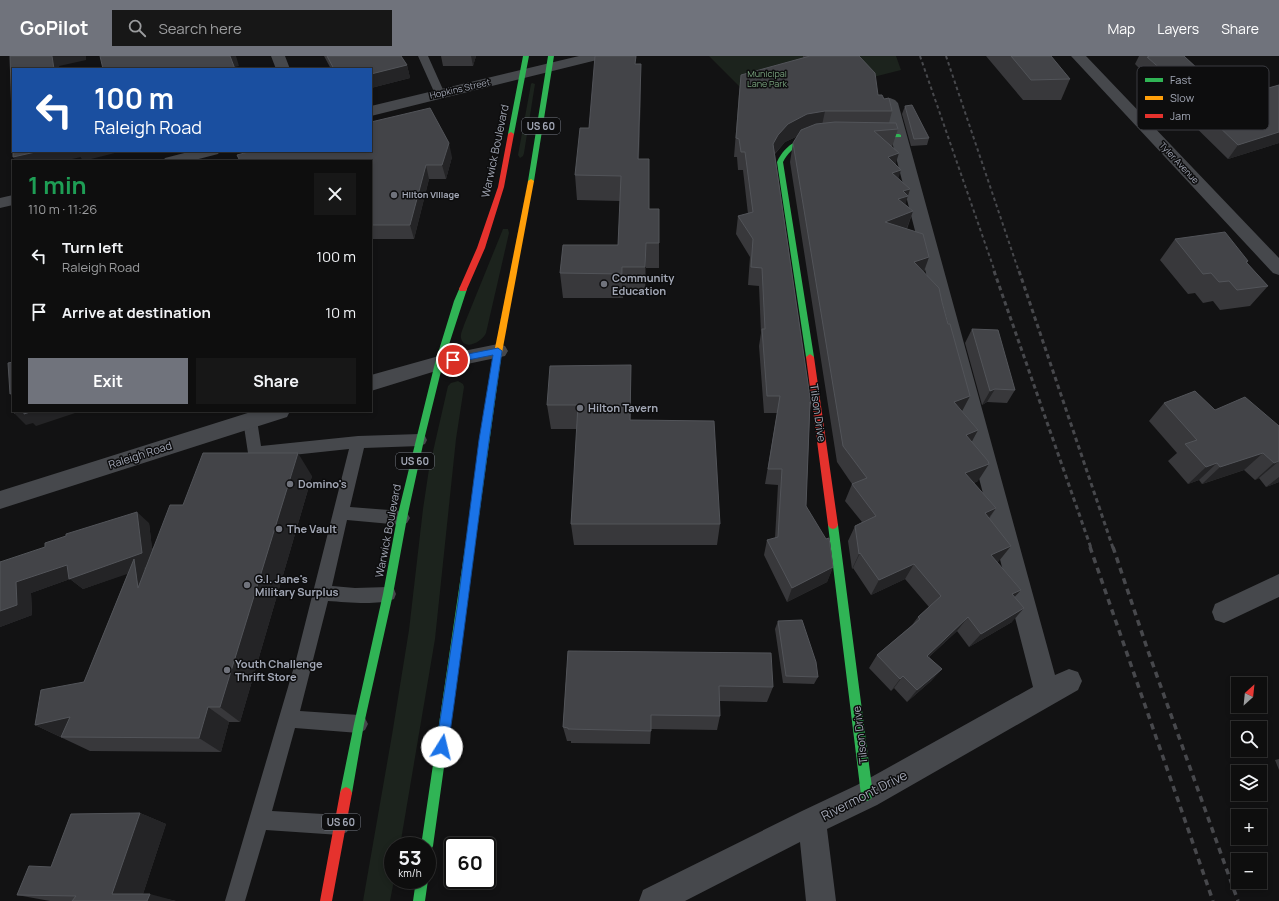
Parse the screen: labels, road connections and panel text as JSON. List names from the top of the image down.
{
  "streets": {
    "main road": ["US 60", "Warwick Boulevard", "Tilson Drive"],
    "street": [
      "Hopkins Street",
      "Tyler Avenue",
      "Raleigh Road",
      "Rivermont Drive"
    ]
  },
  "crossings": [
    ["Hopkins Street", "US 60"],
    ["Hopkins Street", "Warwick Boulevard"],
    ["Tilson Drive", "Rivermont Drive"]
  ],
  "parks": ["Municipal Lane Park"],
  "places": [
    "Hilton Village",
    "Community Education",
    "Hilton Tavern",
    "Domino's",
    "The Vault",
    "G.I. Jane's Military Surplus",
    "Youth Challenge Thrift Store"
  ],
  "legend": ["Fast", "Slow", "Jam"],
  "north": "top right",
  "page": {
    "header": "GoPilot",
    "search": "Search here",
    "nav": ["Map", "Layers", "Share"],
    "turn": ["100 m", "Raleigh Road"],
    "heading": ["1 min", "110 m · 11:26"],
    "list": [
      {
        "name": "Turn left",
        "note": "Raleigh Road",
        "value": "100 m"
      },
      {
        "name": "Arrive at destination",
        "value": "10 m"
      }
    ],
    "buttons": ["Exit", "Share"],
    "map_buttons": ["+", "−"],
    "speed": "53 km/h",
    "limit": "60"
  }
}
